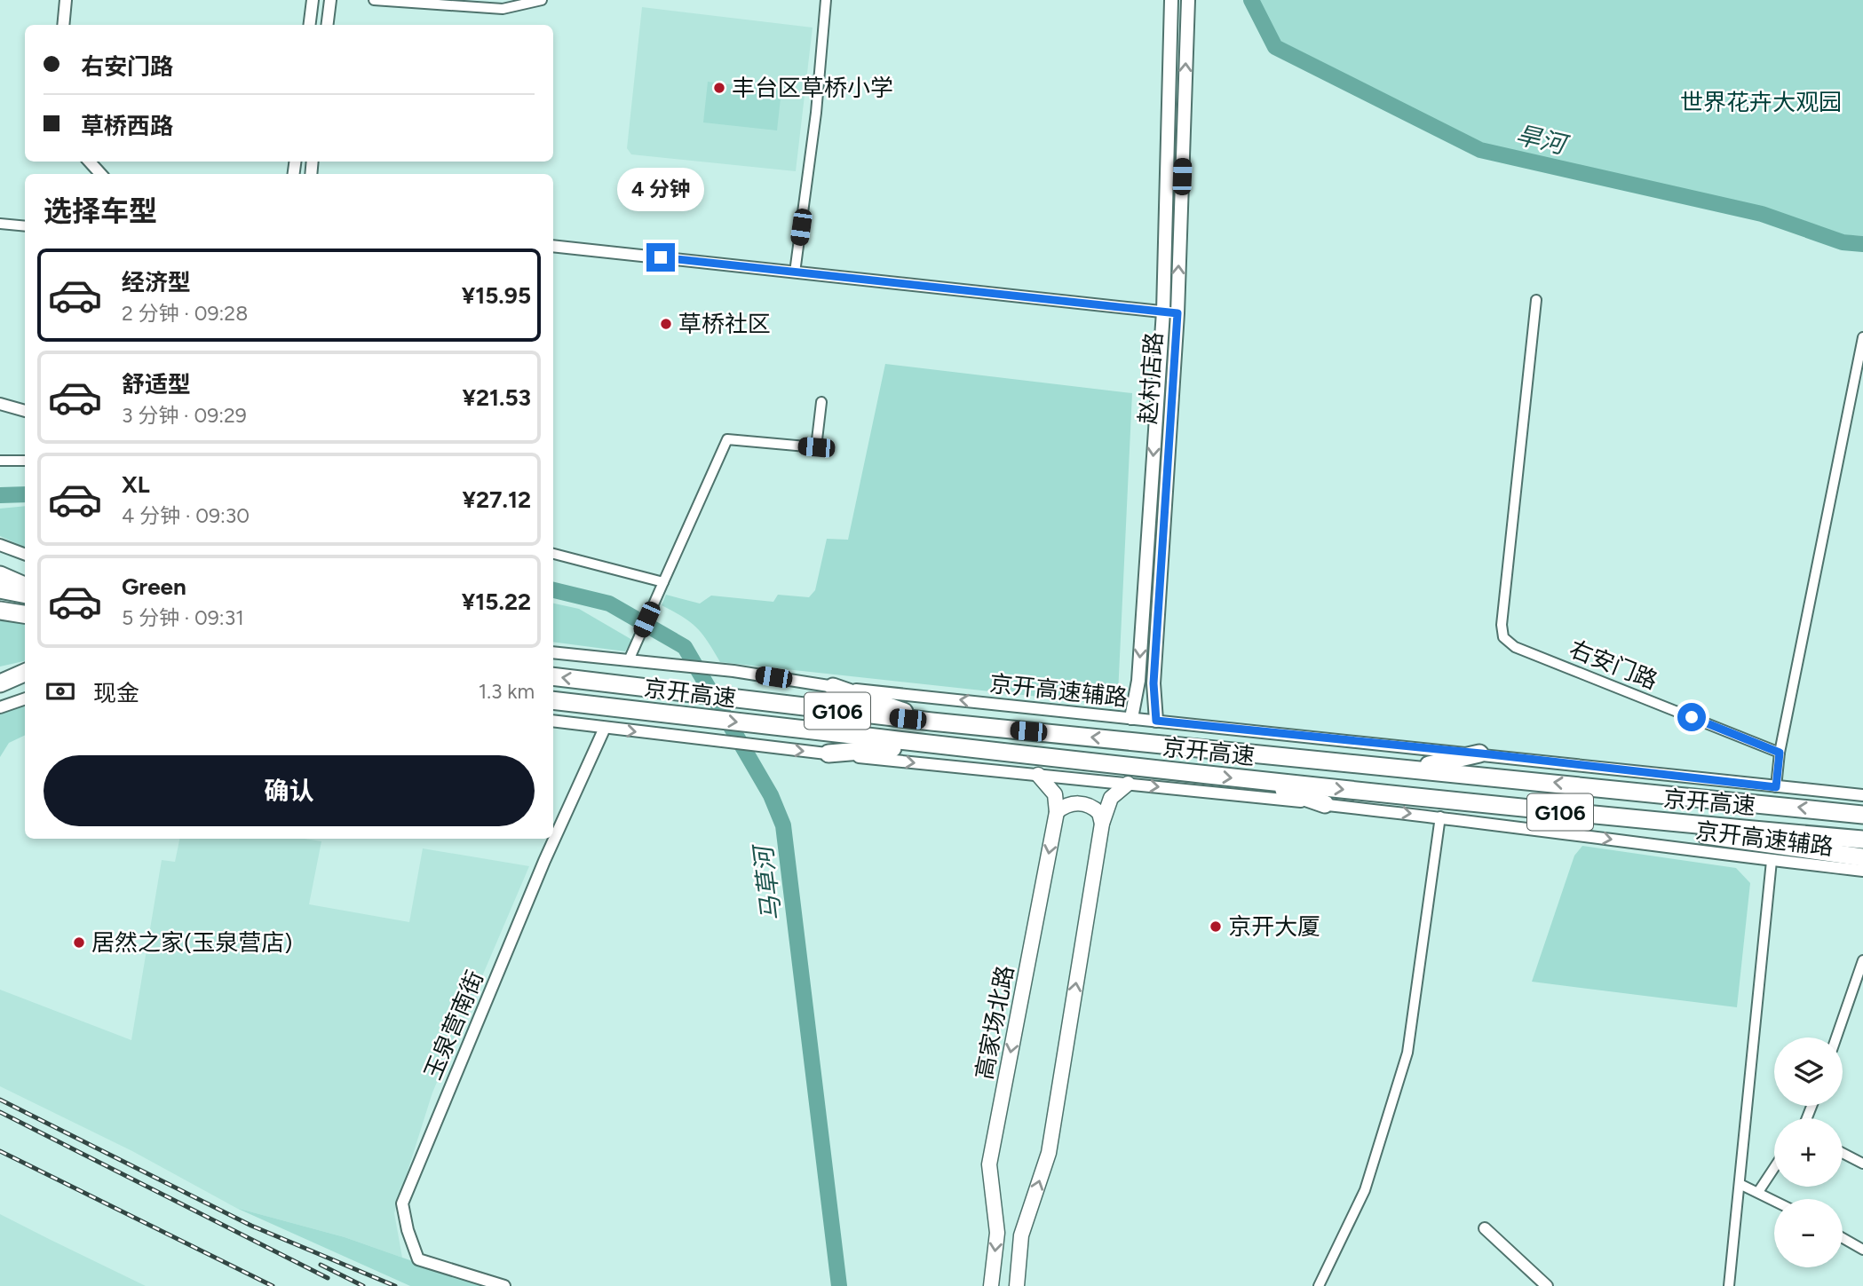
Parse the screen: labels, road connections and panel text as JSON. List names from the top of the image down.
{
  "streets": {
    "highway": ["京开高速", "G106"],
    "main road": ["赵村店路", "高家场北路"],
    "street": ["右安门路", "京开高速辅路", "玉泉营南街"]
  },
  "crossings": [
    ["赵村店路", "京开高速辅路"],
    ["京开高速辅路", "玉泉营南街"]
  ],
  "water": ["旱河", "马草河"],
  "parks": ["世界花卉大观园"],
  "places": [
    "丰台区草桥小学",
    "草桥社区",
    "京开大厦",
    "居然之家(玉泉营店)"
  ],
  "page": {
    "banner": ["右安门路", "草桥西路"],
    "bubble": "4 分钟",
    "heading": "选择车型",
    "list": [
      {
        "name": "经济型",
        "note": "2 分钟 · 09:28",
        "value": "¥15.95"
      },
      {
        "name": "舒适型",
        "note": "3 分钟 · 09:29",
        "value": "¥21.53"
      },
      {
        "name": "XL",
        "note": "4 分钟 · 09:30",
        "value": "¥27.12"
      },
      {
        "name": "Green",
        "note": "5 分钟 · 09:31",
        "value": "¥15.22"
      }
    ],
    "pay": ["现金", "1.3 km"],
    "buttons": "确认",
    "map_buttons": ["+", "−"]
  }
}
